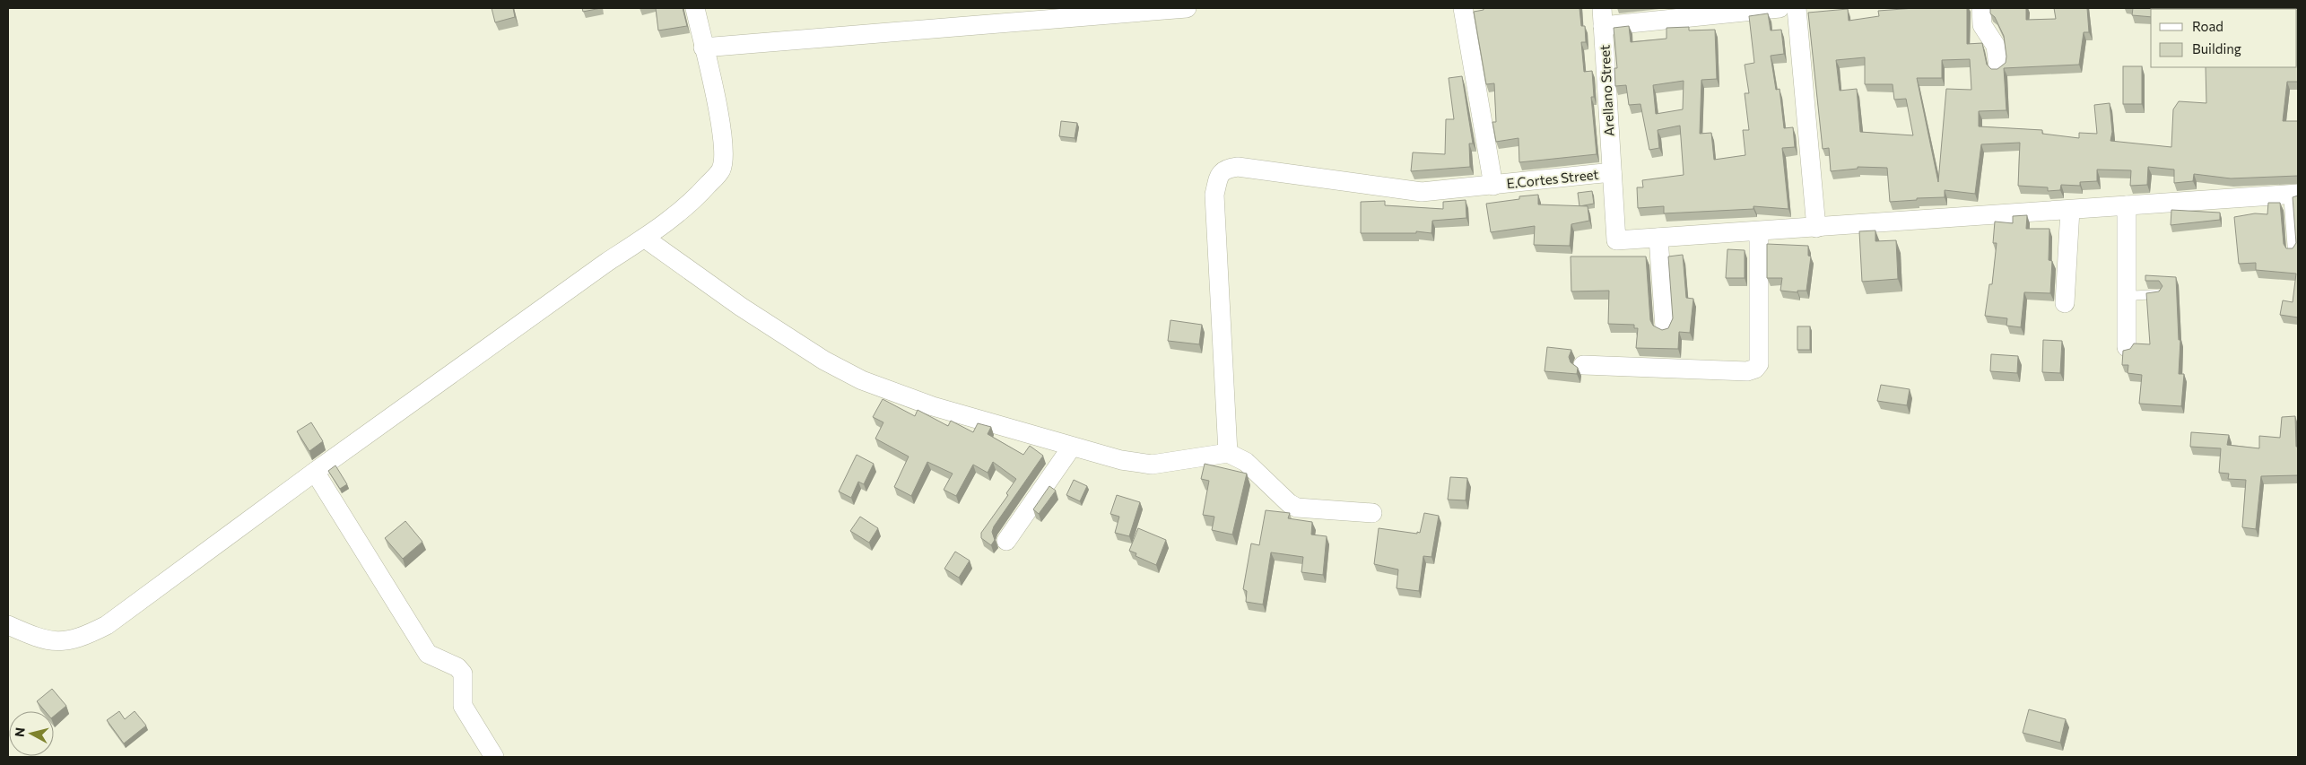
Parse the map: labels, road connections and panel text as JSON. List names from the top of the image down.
{
  "streets": {
    "street": ["Arellano Street", "E.Cortes Street"]
  },
  "crossings": [
    ["Arellano Street", "E.Cortes Street"]
  ],
  "legend": ["Road", "Building"],
  "north": "left"
}
